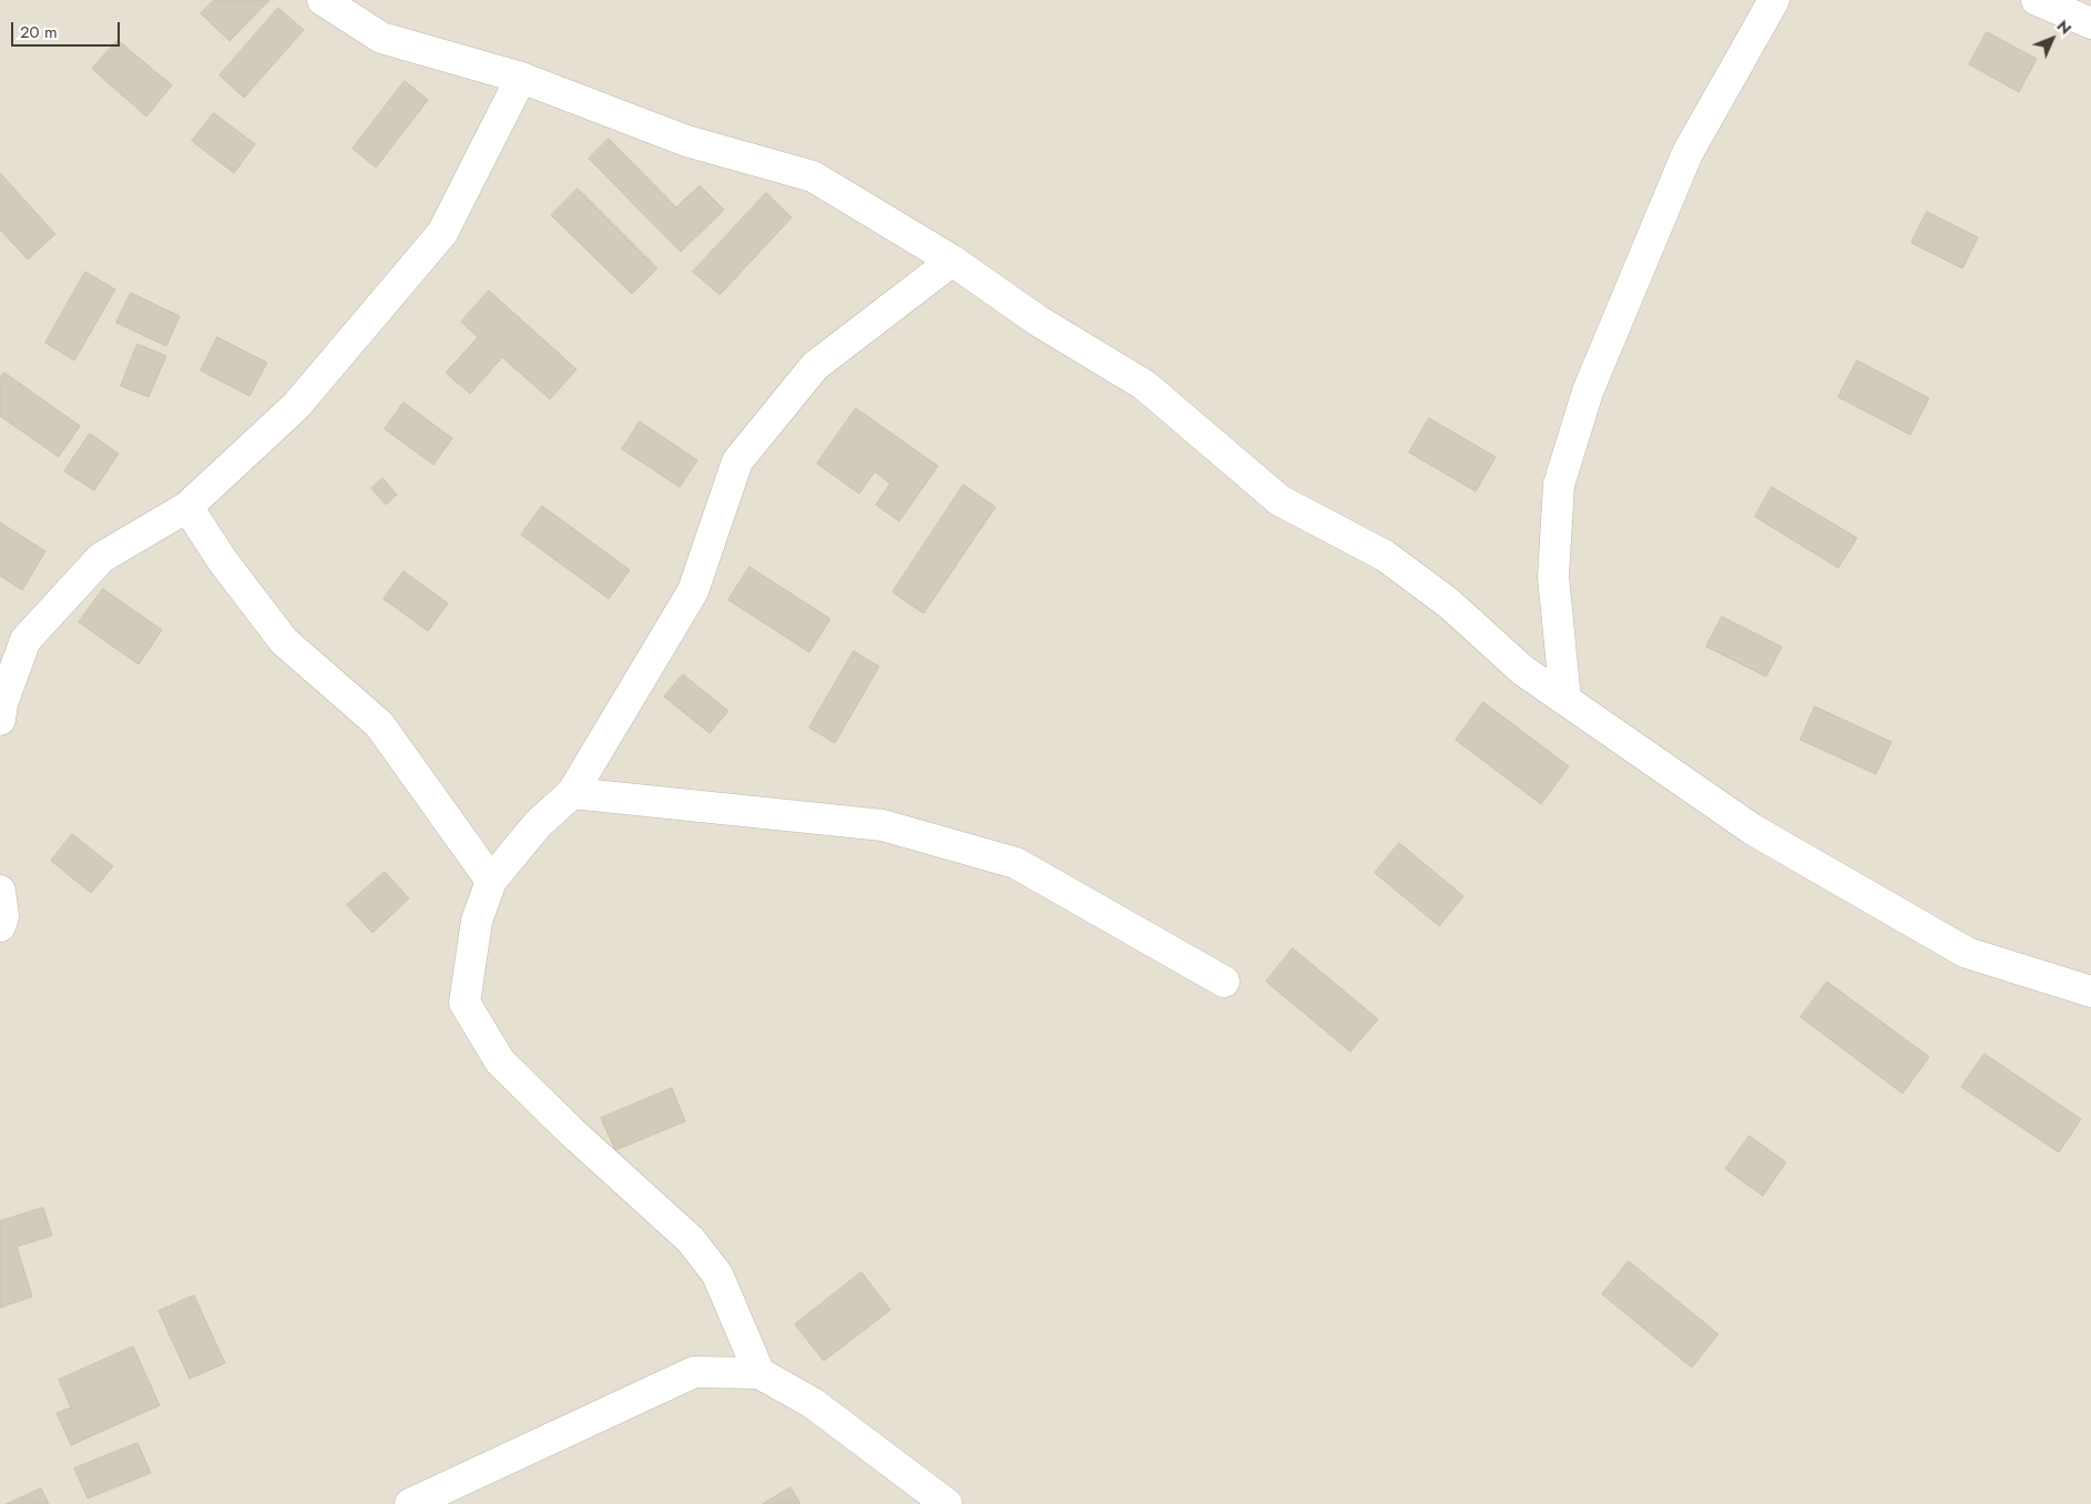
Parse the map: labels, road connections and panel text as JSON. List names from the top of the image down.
{
  "scale_bar": "20 m",
  "north": "top right"
}
